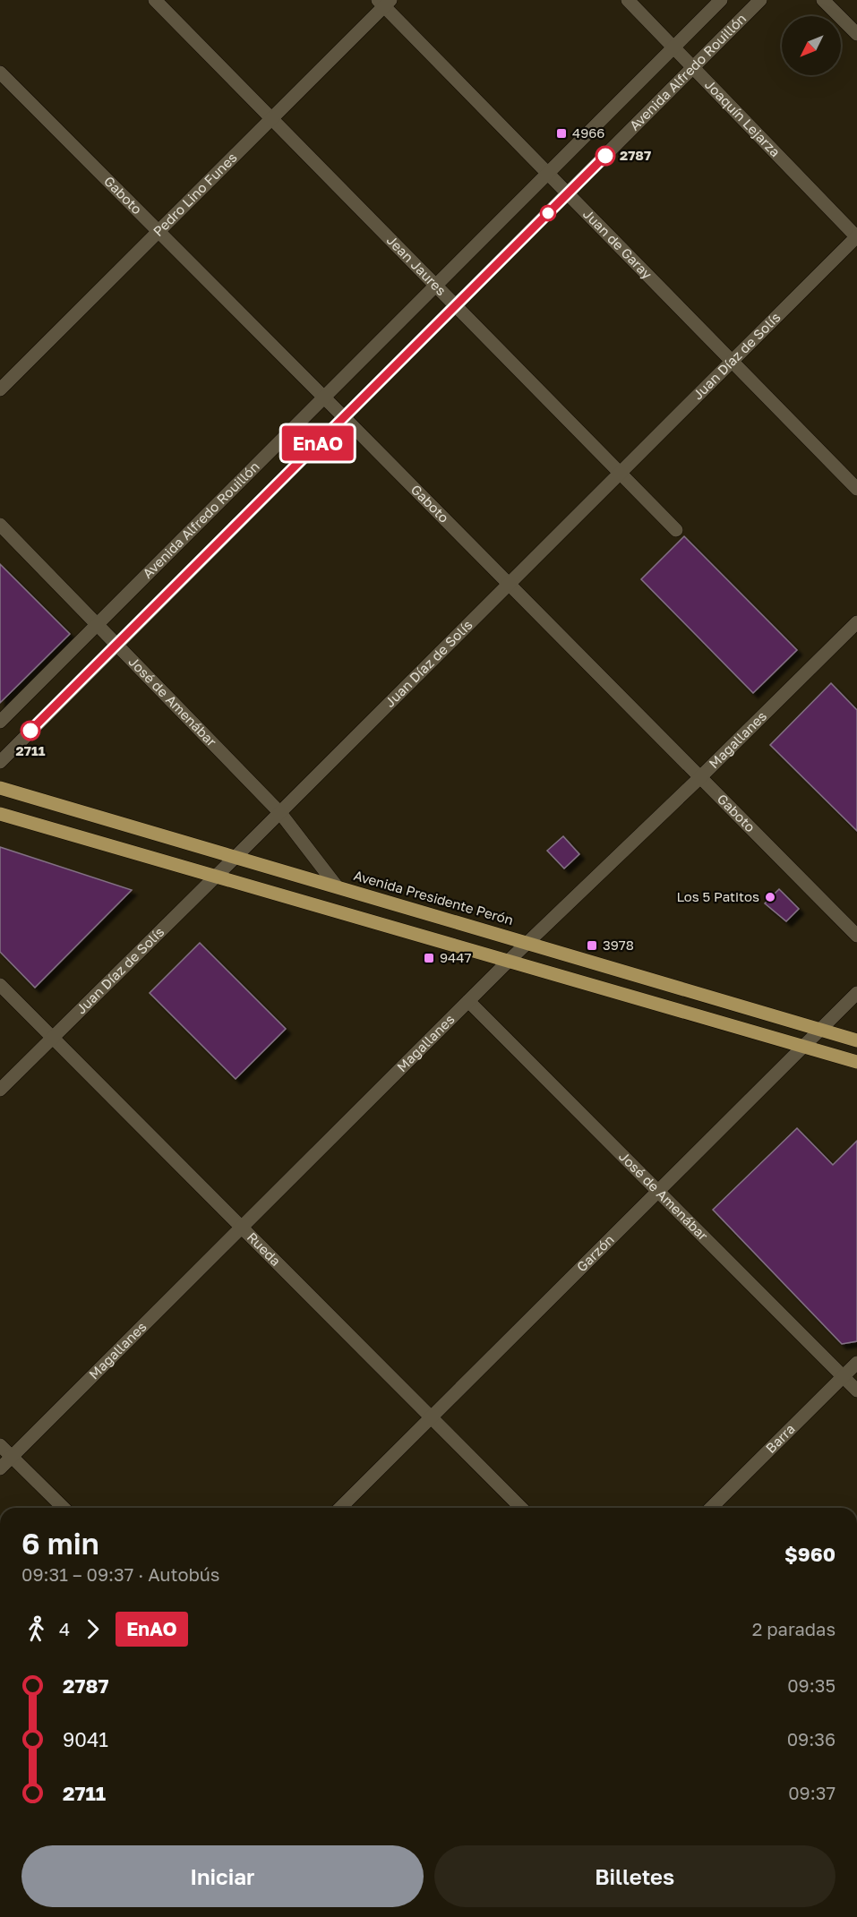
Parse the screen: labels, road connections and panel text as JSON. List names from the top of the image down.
{
  "streets": {
    "main road": ["Avenida Presidente Perón"],
    "street": [
      "Avenida Alfredo Rouillón",
      "Joaquín Lejarza",
      "Pedro Lino Funes",
      "Gaboto",
      "Juan de Garay",
      "Jean Jaures",
      "Juan Díaz de Solís",
      "José de Amenábar",
      "Magallanes",
      "Rueda",
      "Garzón",
      "Barra"
    ]
  },
  "crossings": [
    ["Avenida Alfredo Rouillón", "Joaquín Lejarza"],
    ["Avenida Alfredo Rouillón", "Gaboto"],
    ["Avenida Alfredo Rouillón", "Juan de Garay"],
    ["Avenida Alfredo Rouillón", "Jean Jaures"],
    ["Avenida Alfredo Rouillón", "José de Amenábar"],
    ["Joaquín Lejarza", "Juan Díaz de Solís"],
    ["Pedro Lino Funes", "Gaboto"],
    ["Pedro Lino Funes", "Juan de Garay"],
    ["Pedro Lino Funes", "Jean Jaures"],
    ["Gaboto", "Juan Díaz de Solís"],
    ["Gaboto", "Magallanes"],
    ["Juan de Garay", "Juan Díaz de Solís"],
    ["Jean Jaures", "Juan Díaz de Solís"],
    ["Juan Díaz de Solís", "José de Amenábar"],
    ["Juan Díaz de Solís", "Avenida Presidente Perón"],
    ["Juan Díaz de Solís", "Rueda"],
    ["José de Amenábar", "Magallanes"],
    ["José de Amenábar", "Avenida Presidente Perón"],
    ["José de Amenábar", "Garzón"],
    ["José de Amenábar", "Barra"],
    ["Magallanes", "Avenida Presidente Perón"],
    ["Magallanes", "Rueda"],
    ["Avenida Presidente Perón", "Garzón"],
    ["Rueda", "Garzón"]
  ],
  "places": {
    "transit": ["4966", "3978", "9447"],
    "other": ["2787", "2711", "Los 5 Patitos"]
  },
  "lines": ["bus line EnAO"],
  "north": "bottom left",
  "page": {
    "on_map": "EnAO",
    "heading": ["6 min", "09:31 – 09:37 · Autobús", "$960"],
    "legs": ["4", "EnAO", "2 paradas"],
    "list": [
      {
        "name": "2787",
        "value": "09:35"
      },
      {
        "name": "9041",
        "value": "09:36"
      },
      {
        "name": "2711",
        "value": "09:37"
      }
    ],
    "buttons": ["Iniciar", "Billetes"]
  }
}
